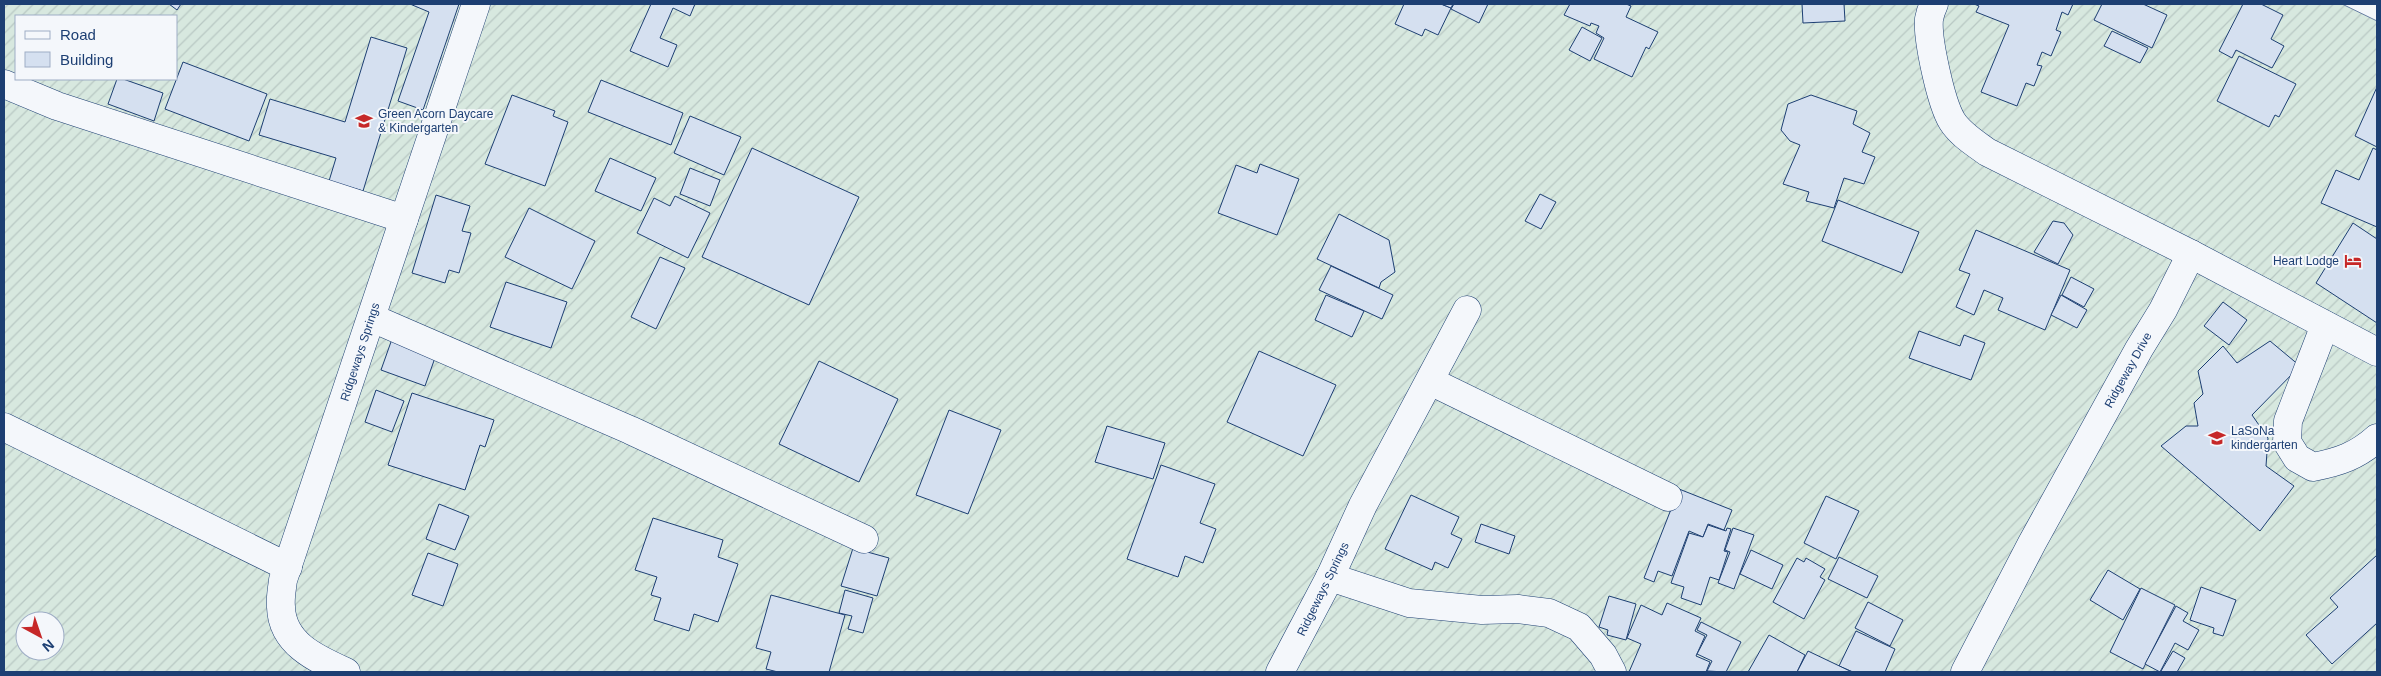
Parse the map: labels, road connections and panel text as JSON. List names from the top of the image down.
{
  "streets": {
    "street": ["Ridgeways Springs", "Ridgeway Drive"]
  },
  "places": {
    "school or university": ["Green Acorn Daycare & Kindergarten", "LaSoNa kindergarten"],
    "hotel": ["Heart Lodge"]
  },
  "legend": ["Road", "Building"],
  "north": "bottom right"
}
